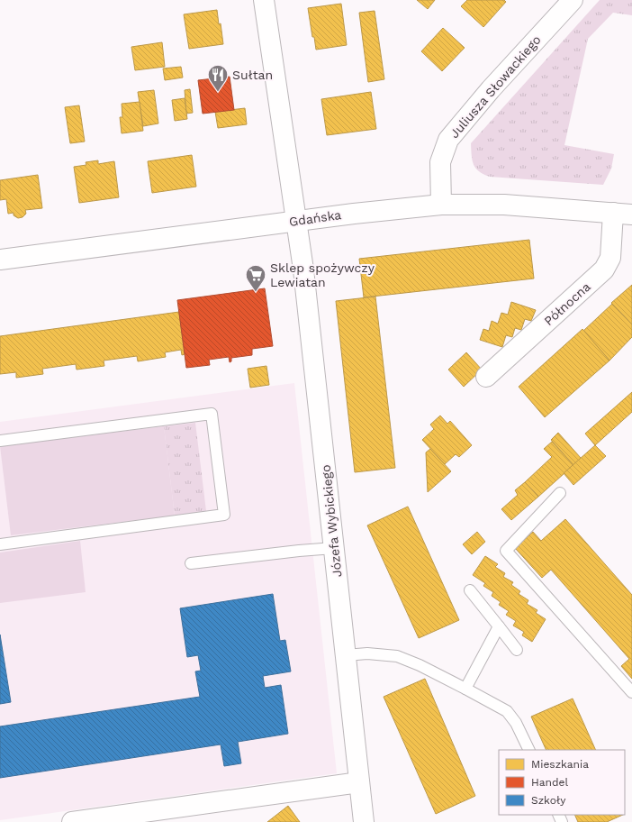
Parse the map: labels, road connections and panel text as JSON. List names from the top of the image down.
{
  "streets": {
    "street": [
      "Juliusza Słowackiego",
      "Gdańska",
      "Północna",
      "Józefa Wybickiego"
    ]
  },
  "crossings": [
    ["Juliusza Słowackiego", "Gdańska"],
    ["Gdańska", "Północna"],
    ["Gdańska", "Józefa Wybickiego"]
  ],
  "places": {
    "restaurant": ["Sułtan"],
    "supermarket": ["Sklep spożywczy Lewiatan"]
  },
  "legend": ["Mieszkania", "Handel", "Szkoły"]
}
